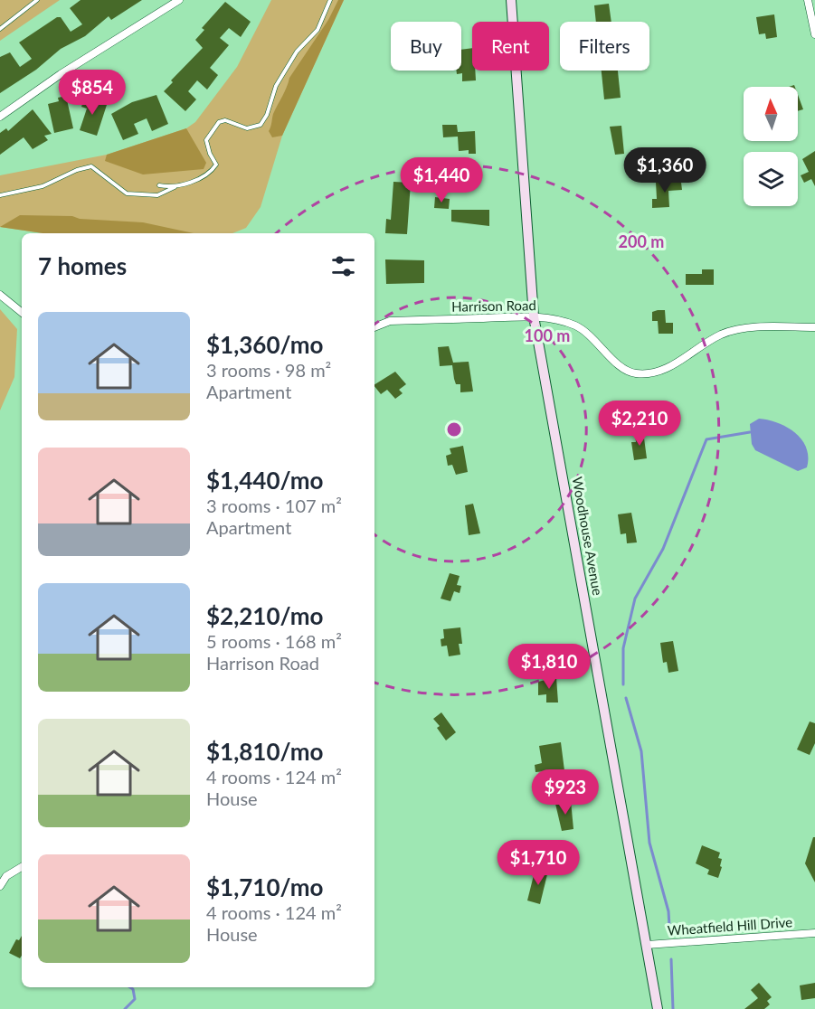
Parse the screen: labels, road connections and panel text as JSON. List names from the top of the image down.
{
  "streets": {
    "main road": ["Woodhouse Avenue"],
    "street": ["Harrison Road", "Wheatfield Hill Drive"]
  },
  "crossings": [
    ["Harrison Road", "Woodhouse Avenue"],
    ["Woodhouse Avenue", "Wheatfield Hill Drive"]
  ],
  "north": "top",
  "page": {
    "chip": ["Buy", "Rent", "Filters"],
    "price": [
      "$854",
      "$1,360",
      "$1,440",
      "$2,210",
      "$1,810",
      "$923",
      "$1,710"
    ],
    "heading": "7 homes",
    "list": [
      {
        "name": "$1,360/mo",
        "note": "3 rooms · 98 m² · Apartment"
      },
      {
        "name": "$1,440/mo",
        "note": "3 rooms · 107 m² · Apartment"
      },
      {
        "name": "$2,210/mo",
        "note": "5 rooms · 168 m² · Harrison Road"
      },
      {
        "name": "$1,810/mo",
        "note": "4 rooms · 124 m² · House"
      },
      {
        "name": "$1,710/mo",
        "note": "4 rooms · 124 m² · House"
      }
    ]
  },
  "rings": ["200 m", "100 m"]
}
